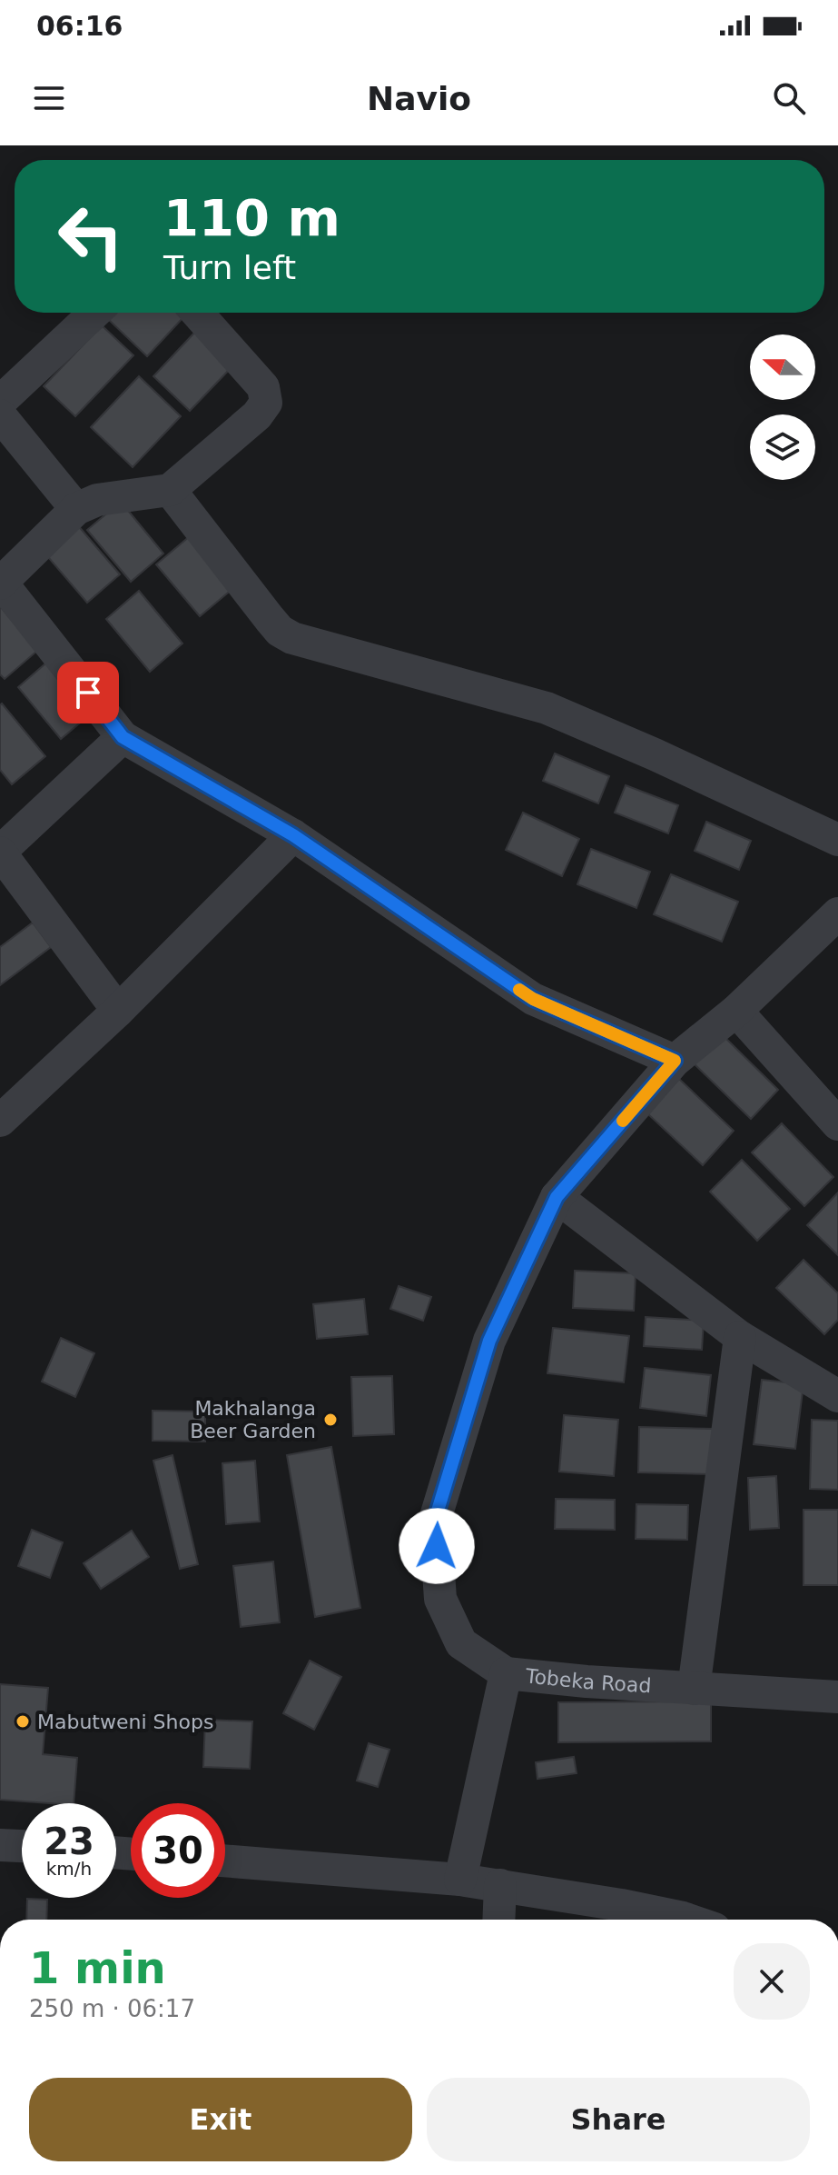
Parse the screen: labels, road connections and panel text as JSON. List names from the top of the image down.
{
  "streets": {
    "street": ["Tobeka Road"]
  },
  "places": ["Makhalanga Beer Garden", "Mabutweni Shops"],
  "north": "left",
  "page": {
    "status": "06:16",
    "header": "Navio",
    "turn": ["110 m", "Turn left"],
    "speed": "23 km/h",
    "limit": "30",
    "heading": ["1 min", "250 m · 06:17"],
    "buttons": ["Exit", "Share"]
  }
}
